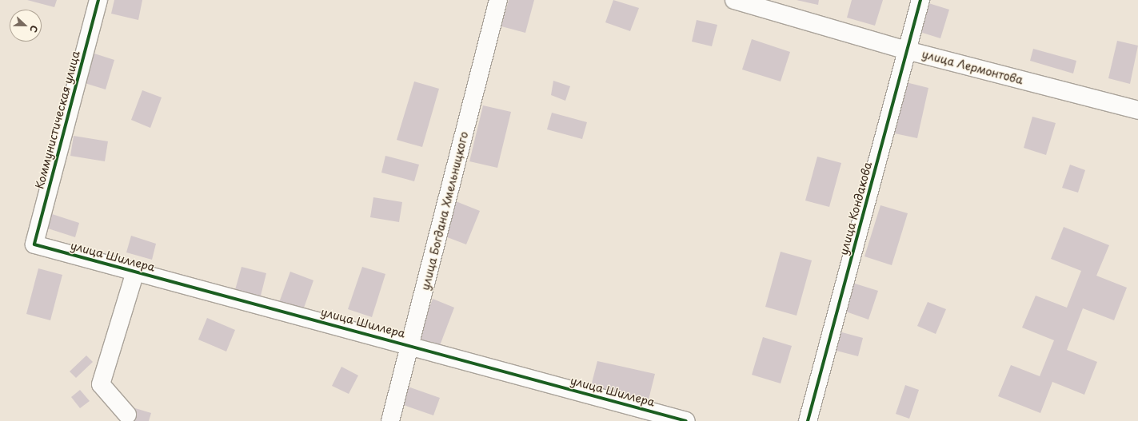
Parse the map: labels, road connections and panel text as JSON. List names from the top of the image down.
{
  "streets": {
    "street": [
      "улица Лермонтова",
      "Коммунистическая улица",
      "улица Кондакова",
      "улица Богдана Хмельницкого",
      "улица Шиллера"
    ]
  },
  "crossings": [
    ["улица Лермонтова", "улица Кондакова"],
    ["Коммунистическая улица", "улица Шиллера"],
    ["улица Богдана Хмельницкого", "улица Шиллера"]
  ],
  "north": "right"
}
